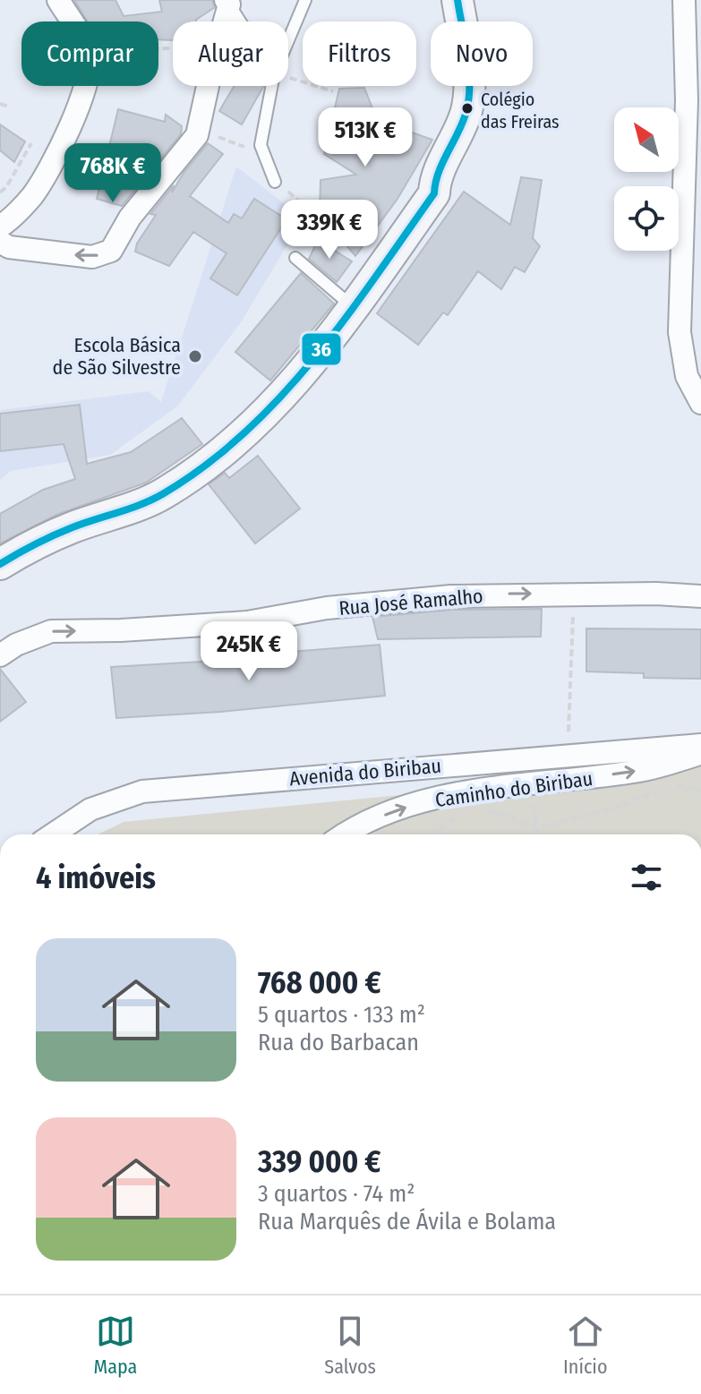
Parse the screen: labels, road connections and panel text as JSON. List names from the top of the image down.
{
  "streets": {
    "street": ["Rua José Ramalho", "Avenida do Biribau", "Caminho do Biribau"]
  },
  "one_way": ["Rua José Ramalho", "Caminho do Biribau"],
  "places": ["Colégio das Freiras", "Escola Básica de São Silvestre"],
  "lines": ["transit line 36"],
  "north": "top left",
  "page": {
    "chip": [
      "Comprar",
      "Alugar",
      "Filtros",
      "Novo"
    ],
    "price": [
      "513K €",
      "768K €",
      "339K €",
      "245K €"
    ],
    "heading": "4 imóveis",
    "list": [
      {
        "name": "768 000 €",
        "note": "5 quartos · 133 m² · Rua do Barbacan"
      },
      {
        "name": "339 000 €",
        "note": "3 quartos · 74 m² · Rua Marquês de Ávila e Bolama"
      }
    ],
    "tabs": ["Mapa", "Salvos", "Início"]
  }
}
